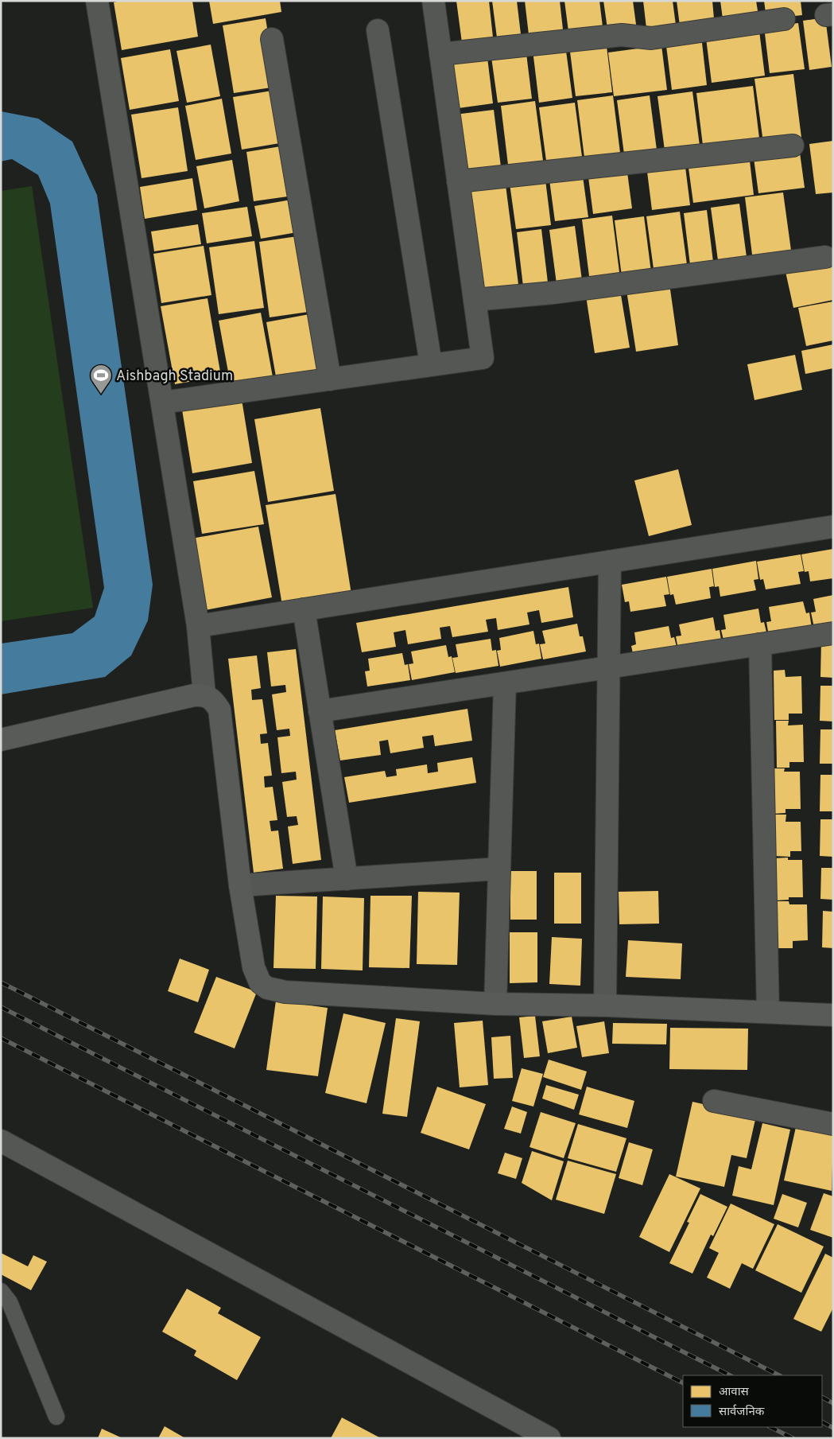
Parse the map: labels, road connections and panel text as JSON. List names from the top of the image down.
{
  "places": {
    "sports": ["Aishbagh Stadium"]
  },
  "legend": ["आवास", "सार्वजनिक"]
}
